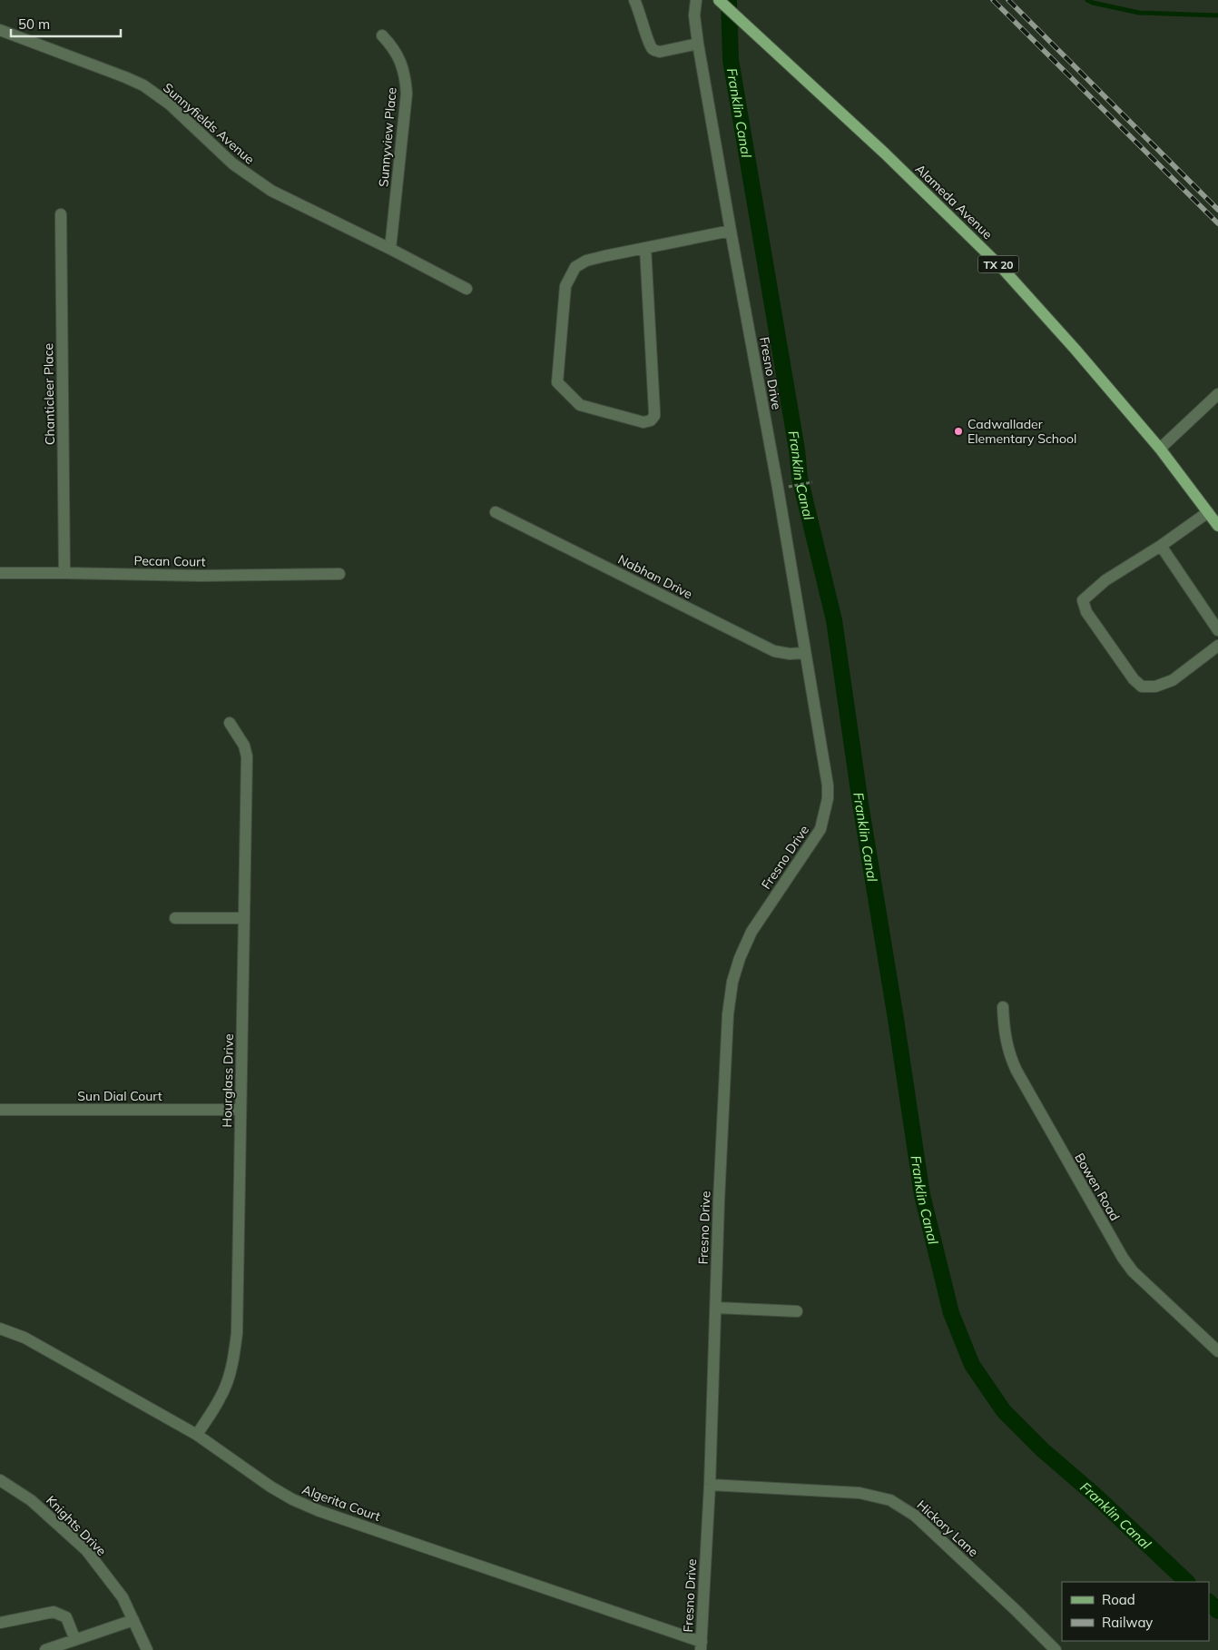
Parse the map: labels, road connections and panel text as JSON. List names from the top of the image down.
{
  "streets": {
    "main road": ["Alameda Avenue", "TX 20"],
    "street": [
      "Sunnyfields Avenue",
      "Sunnyview Place",
      "Fresno Drive",
      "Chanticleer Place",
      "Pecan Court",
      "Nabhan Drive",
      "Hourglass Drive",
      "Sun Dial Court",
      "Bowen Road",
      "Algerita Court",
      "Knights Drive",
      "Hickory Lane"
    ]
  },
  "crossings": [
    ["Sunnyfields Avenue", "Sunnyview Place"],
    ["Fresno Drive", "Nabhan Drive"],
    ["Fresno Drive", "Algerita Court"],
    ["Fresno Drive", "Hickory Lane"],
    ["Chanticleer Place", "Pecan Court"],
    ["Hourglass Drive", "Sun Dial Court"],
    ["Hourglass Drive", "Algerita Court"]
  ],
  "water": ["Franklin Canal"],
  "places": ["Cadwallader Elementary School"],
  "legend": ["Road", "Railway"],
  "scale_bar": "50 m"
}
